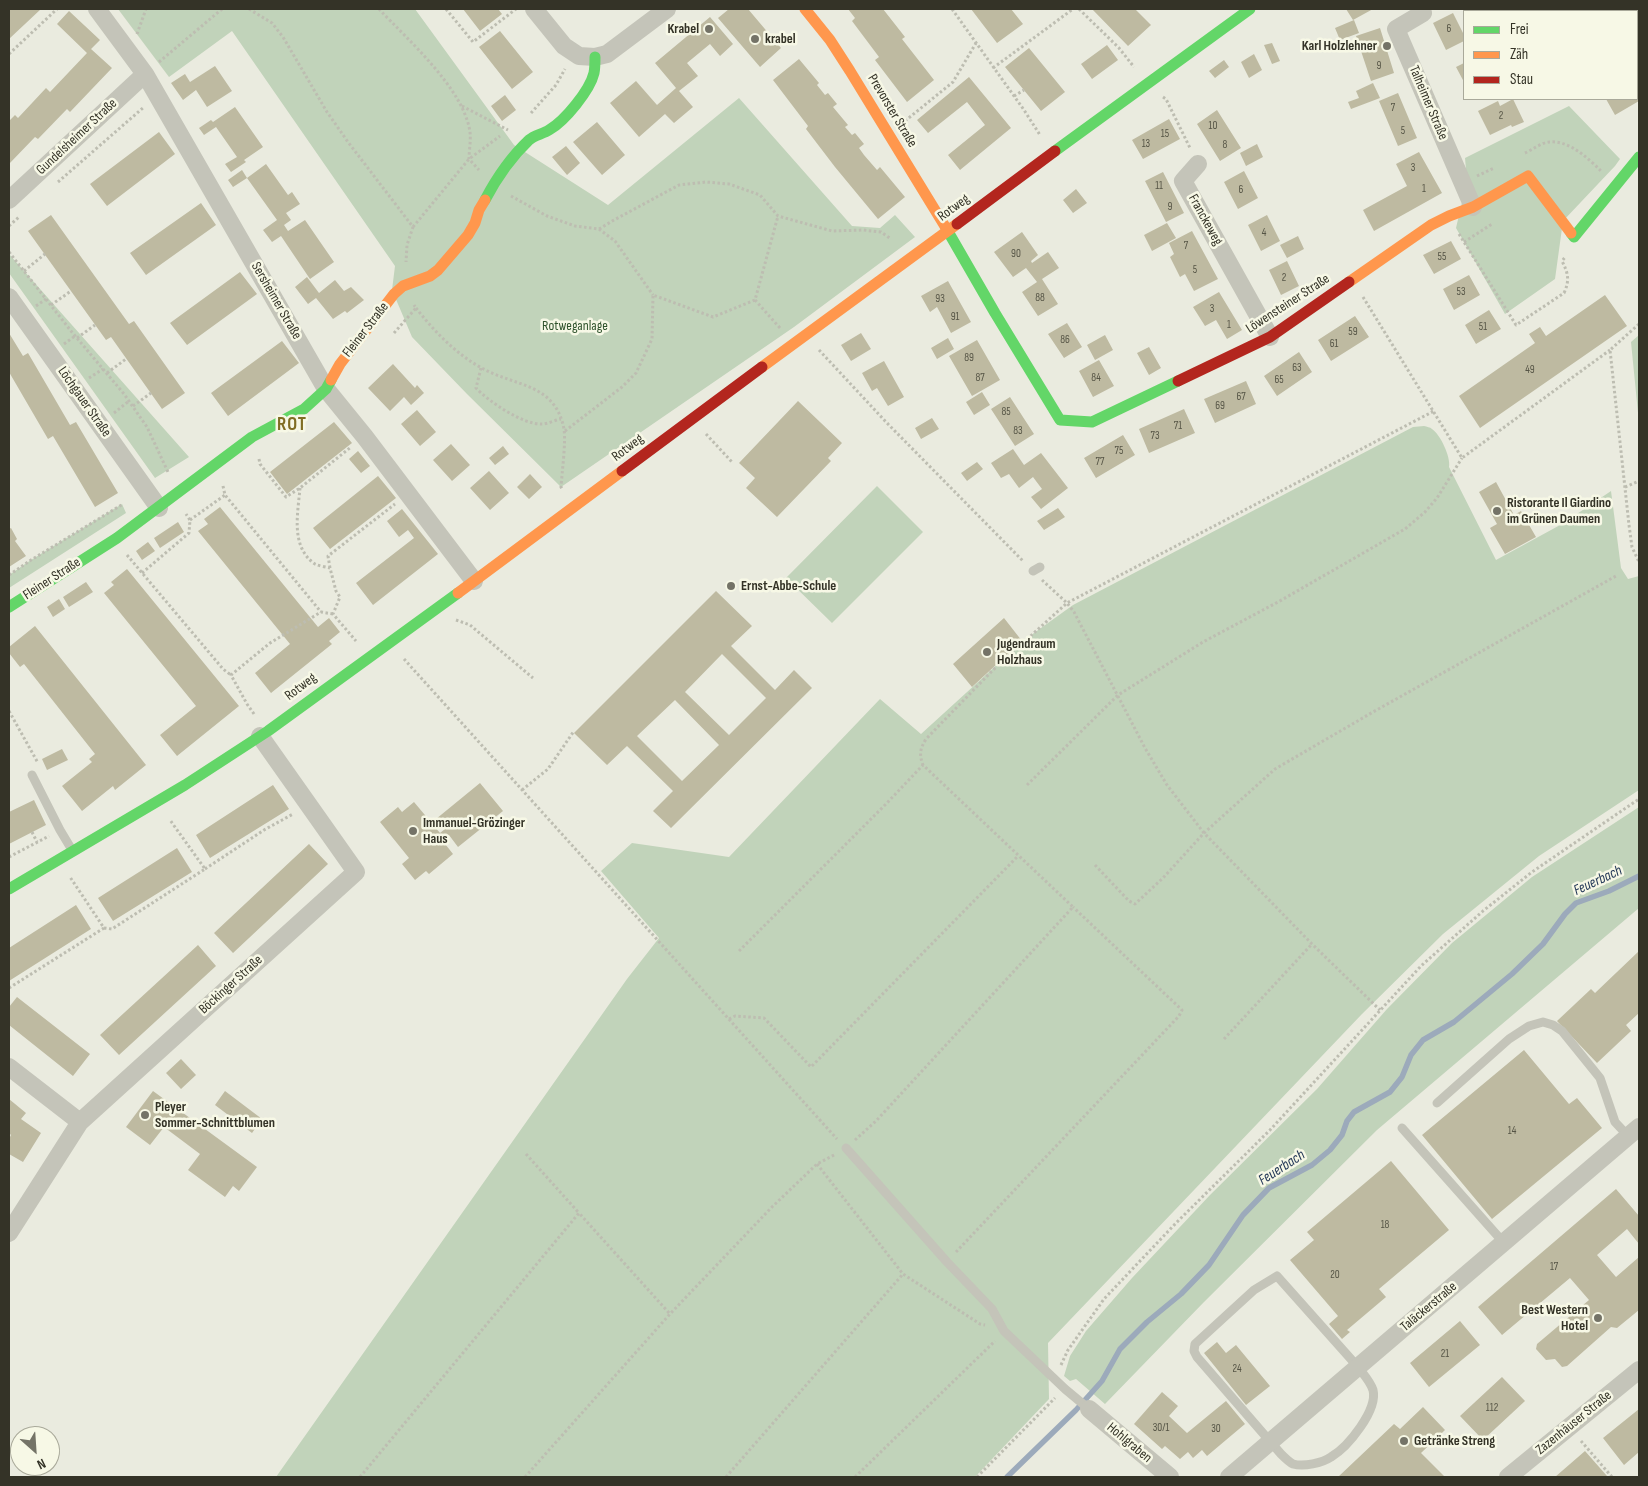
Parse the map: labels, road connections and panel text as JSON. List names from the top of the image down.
{
  "streets": {
    "street": [
      "Talheimer Straße",
      "Prevorster Straße",
      "Gundelsheimer Straße",
      "Rotweg",
      "Franckeweg",
      "Sersheimer Straße",
      "Löwensteiner Straße",
      "Fleiner Straße",
      "Löchgauer Straße",
      "Böckinger Straße",
      "Taläckerstraße",
      "Zazenhäuser Straße",
      "Hohlgraben"
    ]
  },
  "crossings": [
    ["Talheimer Straße", "Löwensteiner Straße"],
    ["Prevorster Straße", "Rotweg"],
    ["Prevorster Straße", "Löwensteiner Straße"],
    ["Gundelsheimer Straße", "Sersheimer Straße"],
    ["Rotweg", "Sersheimer Straße"],
    ["Rotweg", "Löwensteiner Straße"],
    ["Rotweg", "Böckinger Straße"],
    ["Franckeweg", "Löwensteiner Straße"],
    ["Sersheimer Straße", "Fleiner Straße"],
    ["Fleiner Straße", "Löchgauer Straße"]
  ],
  "districts": ["ROT"],
  "water": ["Feuerbach"],
  "parks": ["Rotweganlage"],
  "places": [
    "Krabel",
    "krabel",
    "Karl Holzlehner",
    "Ristorante Il Giardino im Grünen Daumen",
    "Ernst-Abbe-Schule",
    "Jugendraum Holzhaus",
    "Immanuel-Grözinger Haus",
    "Pleyer Sommer-Schnittblumen",
    "Best Western Hotel",
    "Getränke Streng"
  ],
  "house_numbers": [
    "6",
    "9",
    "7",
    "2",
    "10",
    "5",
    "15",
    "13",
    "8",
    "3",
    "11",
    "1",
    "6",
    "9",
    "4",
    "7",
    "90",
    "55",
    "5",
    "2",
    "53",
    "88",
    "93",
    "3",
    "91",
    "1",
    "51",
    "59",
    "86",
    "61",
    "89",
    "63",
    "49",
    "87",
    "84",
    "65",
    "67",
    "69",
    "85",
    "71",
    "83",
    "73",
    "75",
    "77",
    "14",
    "18",
    "17",
    "20",
    "21",
    "24",
    "112",
    "30/1",
    "30"
  ],
  "legend": ["Frei", "Zäh", "Stau"],
  "north": "bottom right"
}
